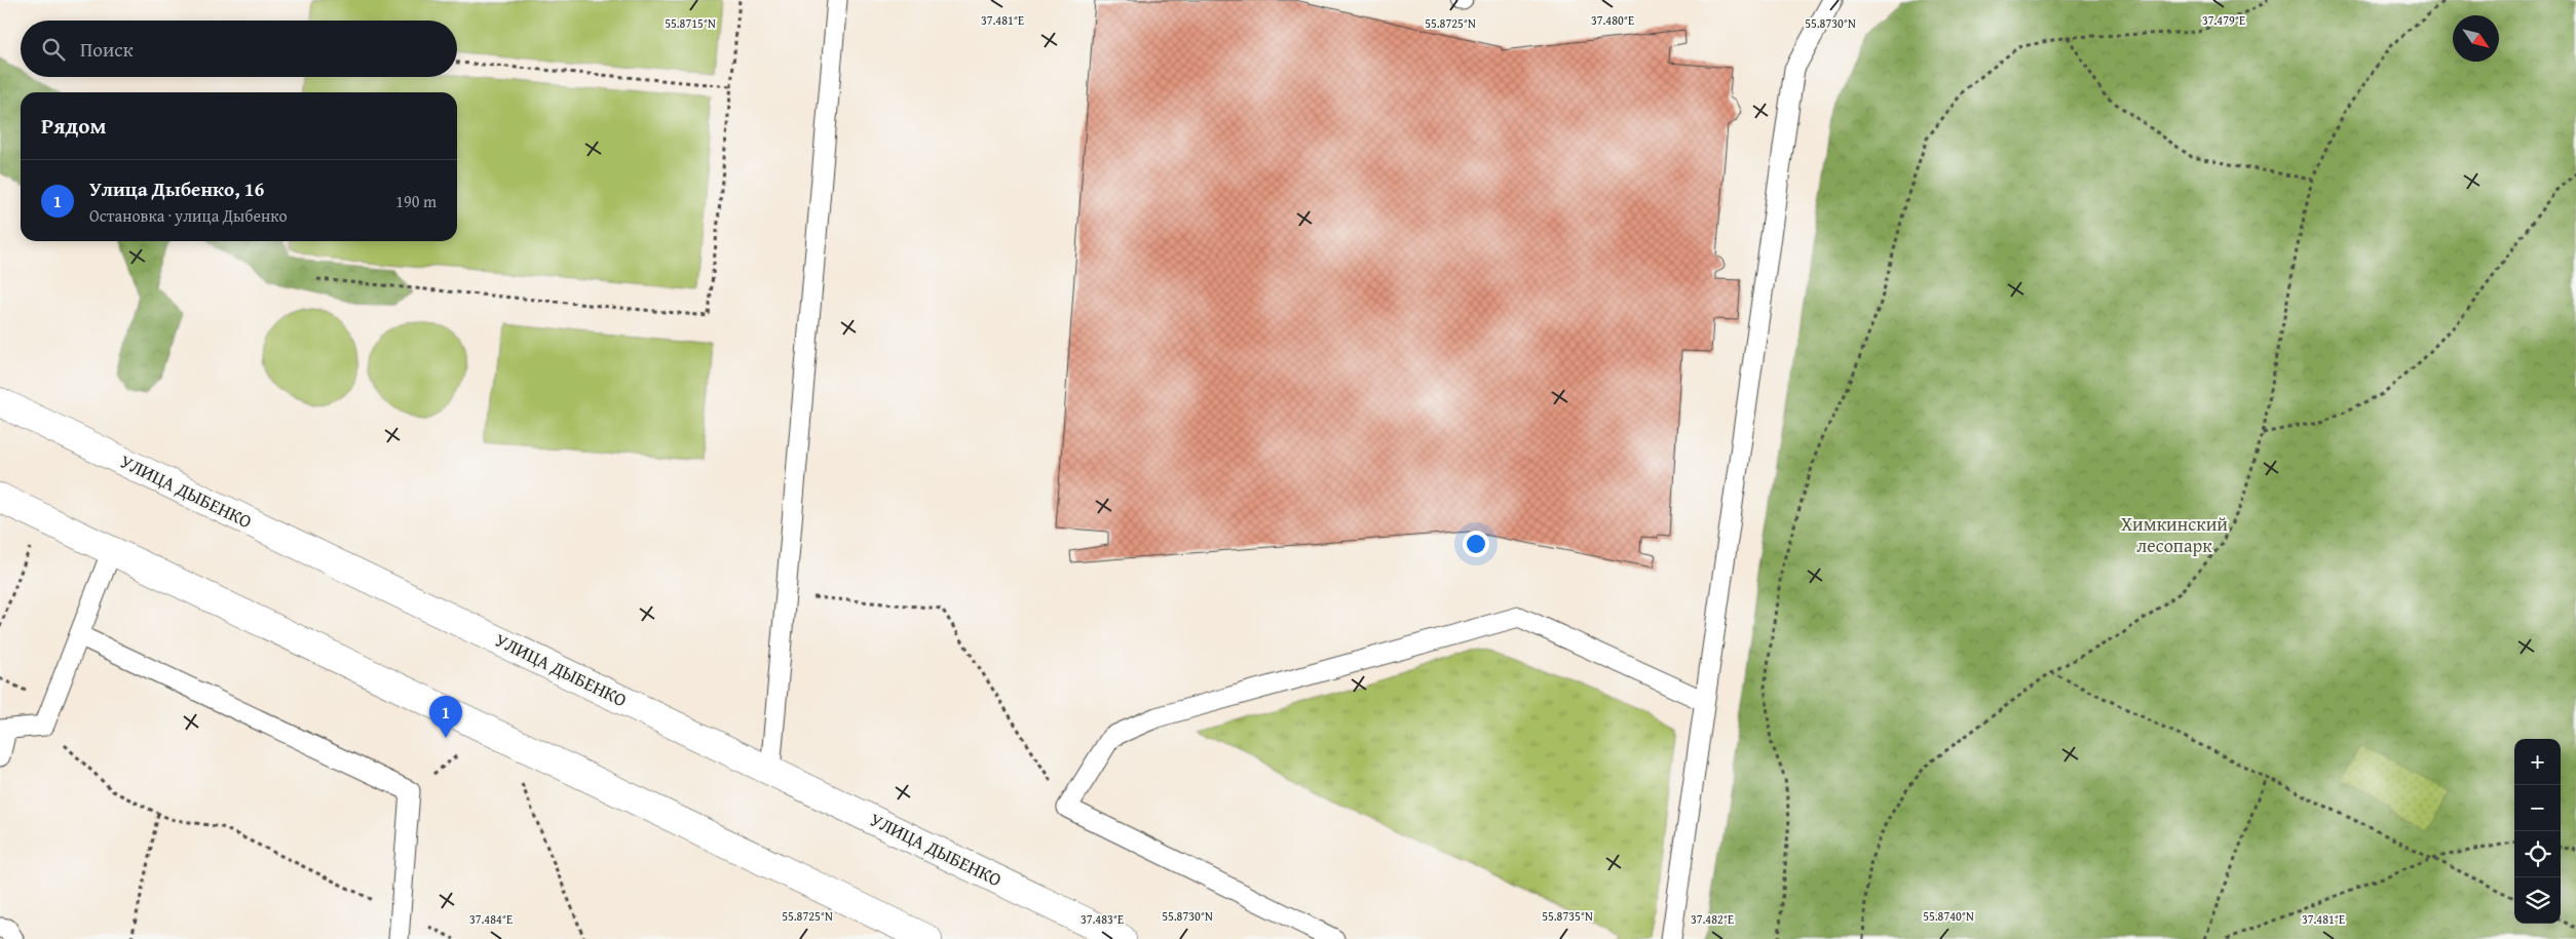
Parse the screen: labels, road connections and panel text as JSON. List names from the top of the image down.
{
  "streets": {
    "main road": ["УЛИЦА ДЫБЕНКО"]
  },
  "parks": ["Химкинский лесопарк"],
  "north": "bottom right",
  "page": {
    "search": "Поиск",
    "heading": "Рядом",
    "list": [
      {
        "mark": "1",
        "name": "Улица Дыбенко, 16",
        "note": "Остановка · улица Дыбенко",
        "value": "190 m"
      }
    ],
    "pins": "1",
    "map_buttons": ["+", "−"]
  },
  "coordinates": [
    "37.480°E",
    "37.481°E",
    "37.479°E",
    "55.8715°N",
    "55.8725°N",
    "55.8730°N",
    "55.8735°N",
    "55.8740°N",
    "37.484°E",
    "37.483°E",
    "37.482°E"
  ]
}
